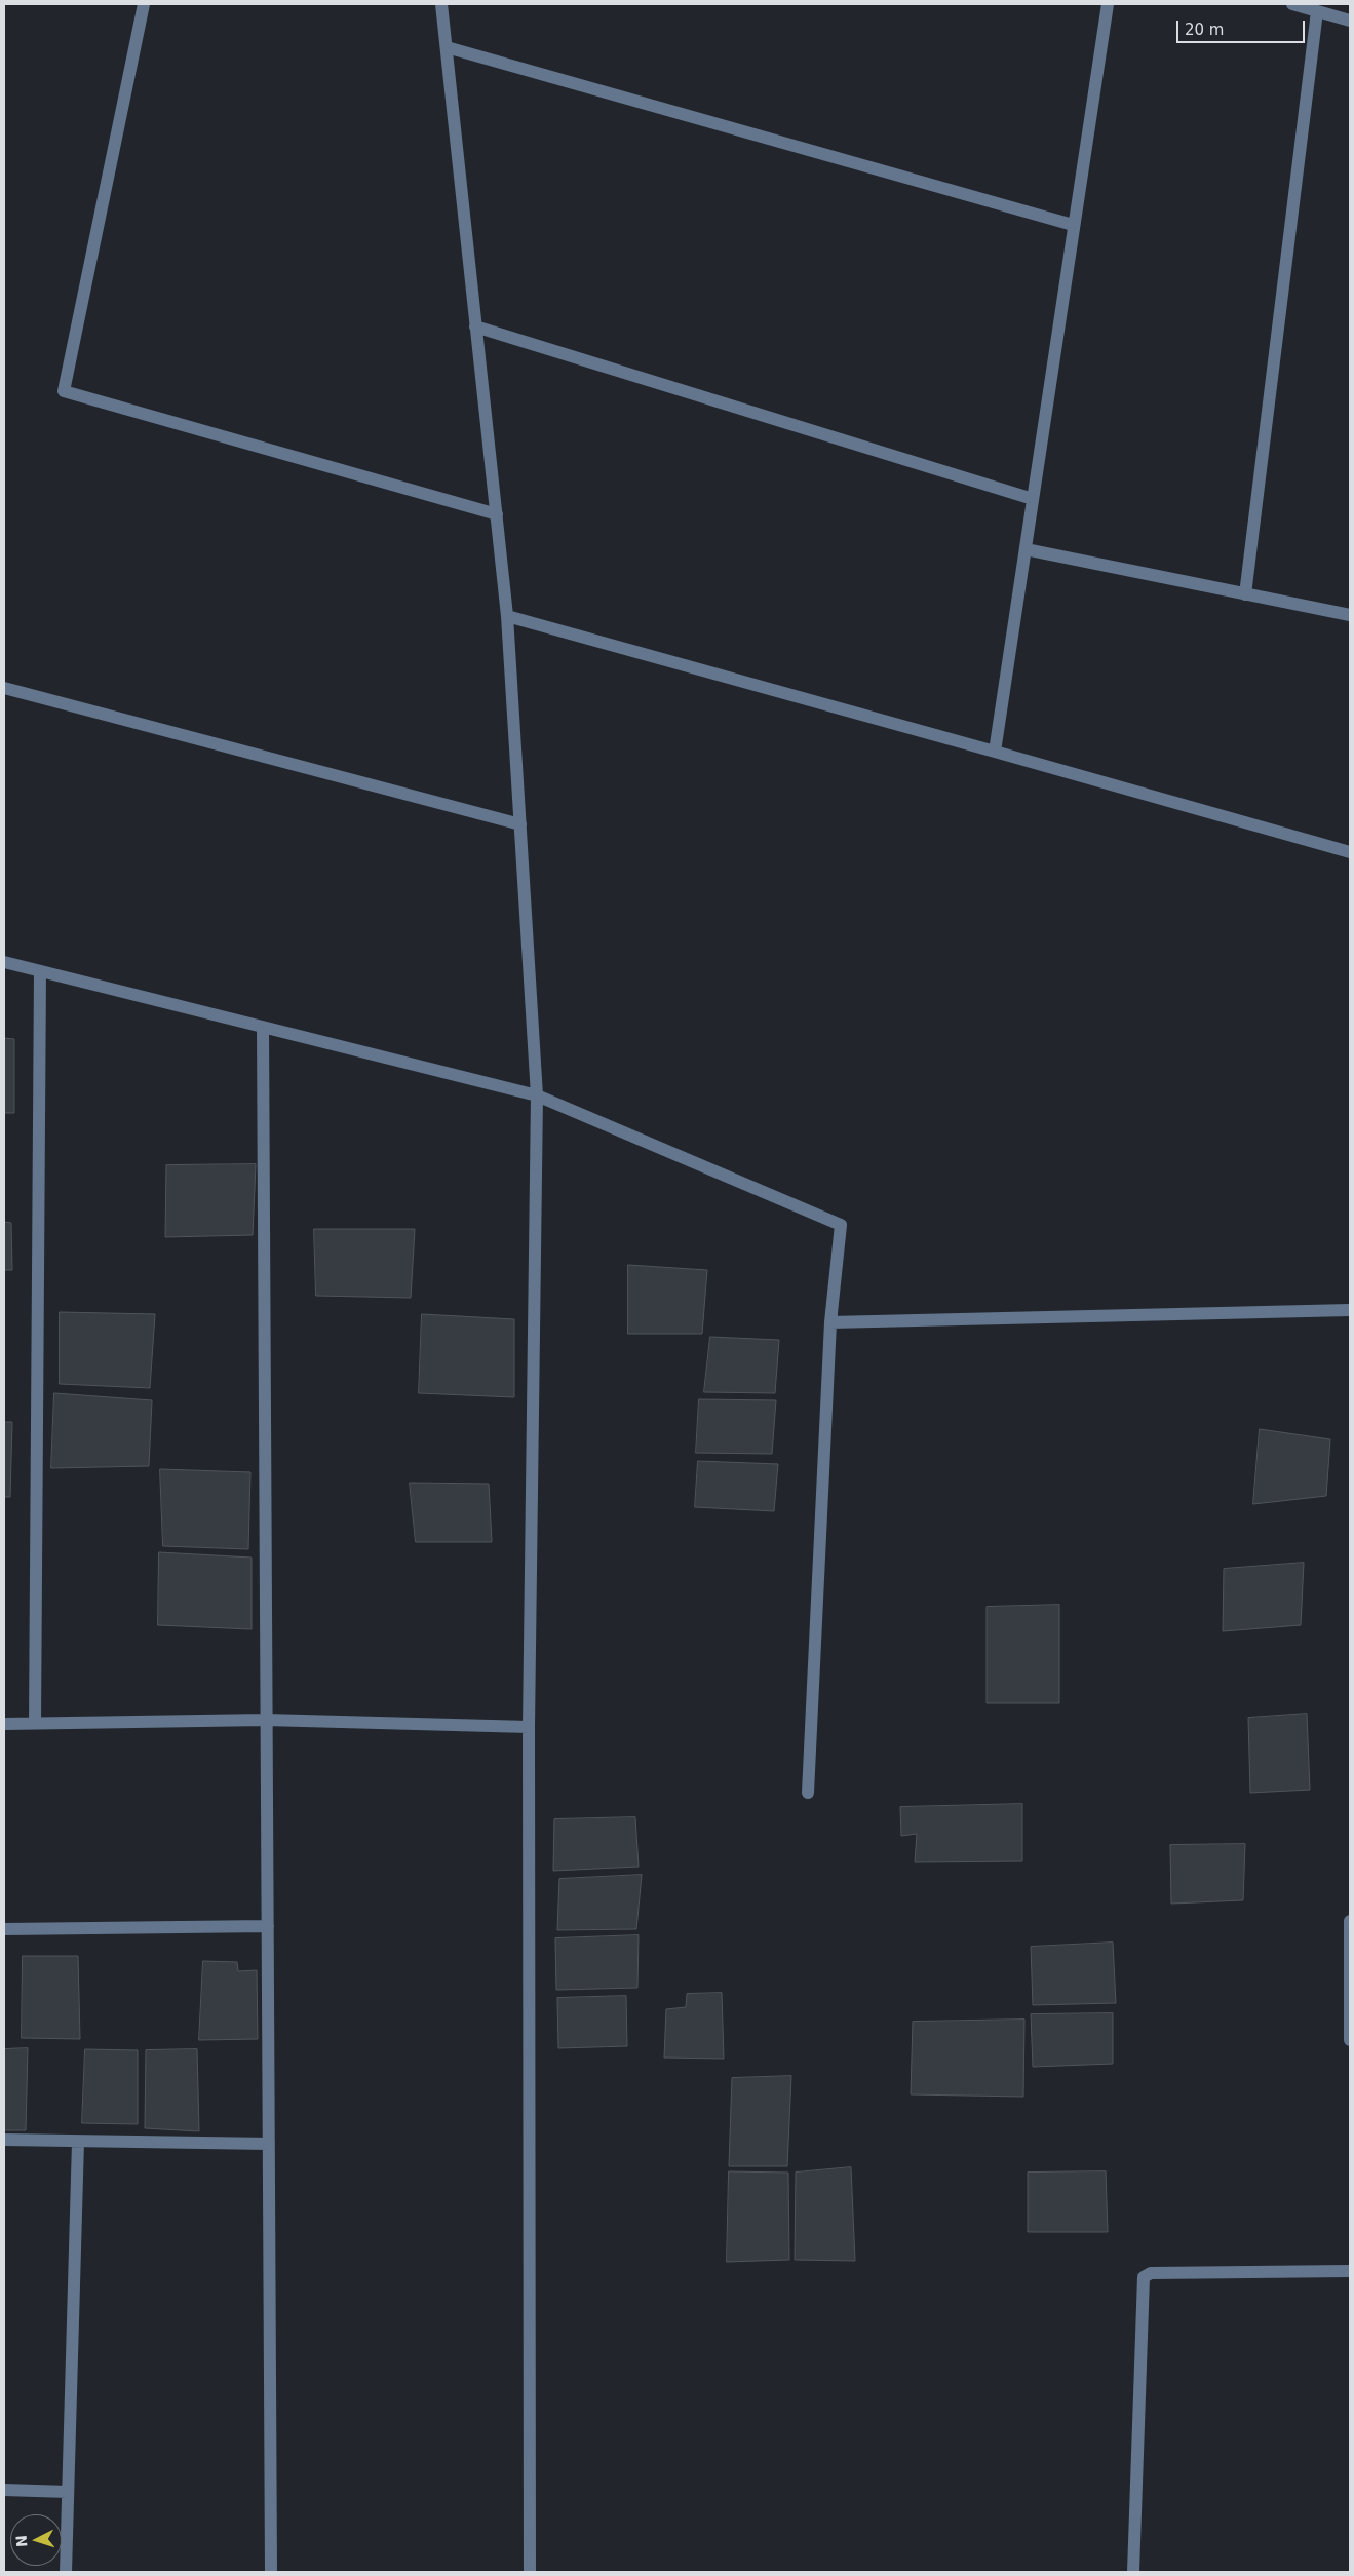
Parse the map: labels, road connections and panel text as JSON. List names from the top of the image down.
{
  "scale_bar": "20 m",
  "north": "left"
}
